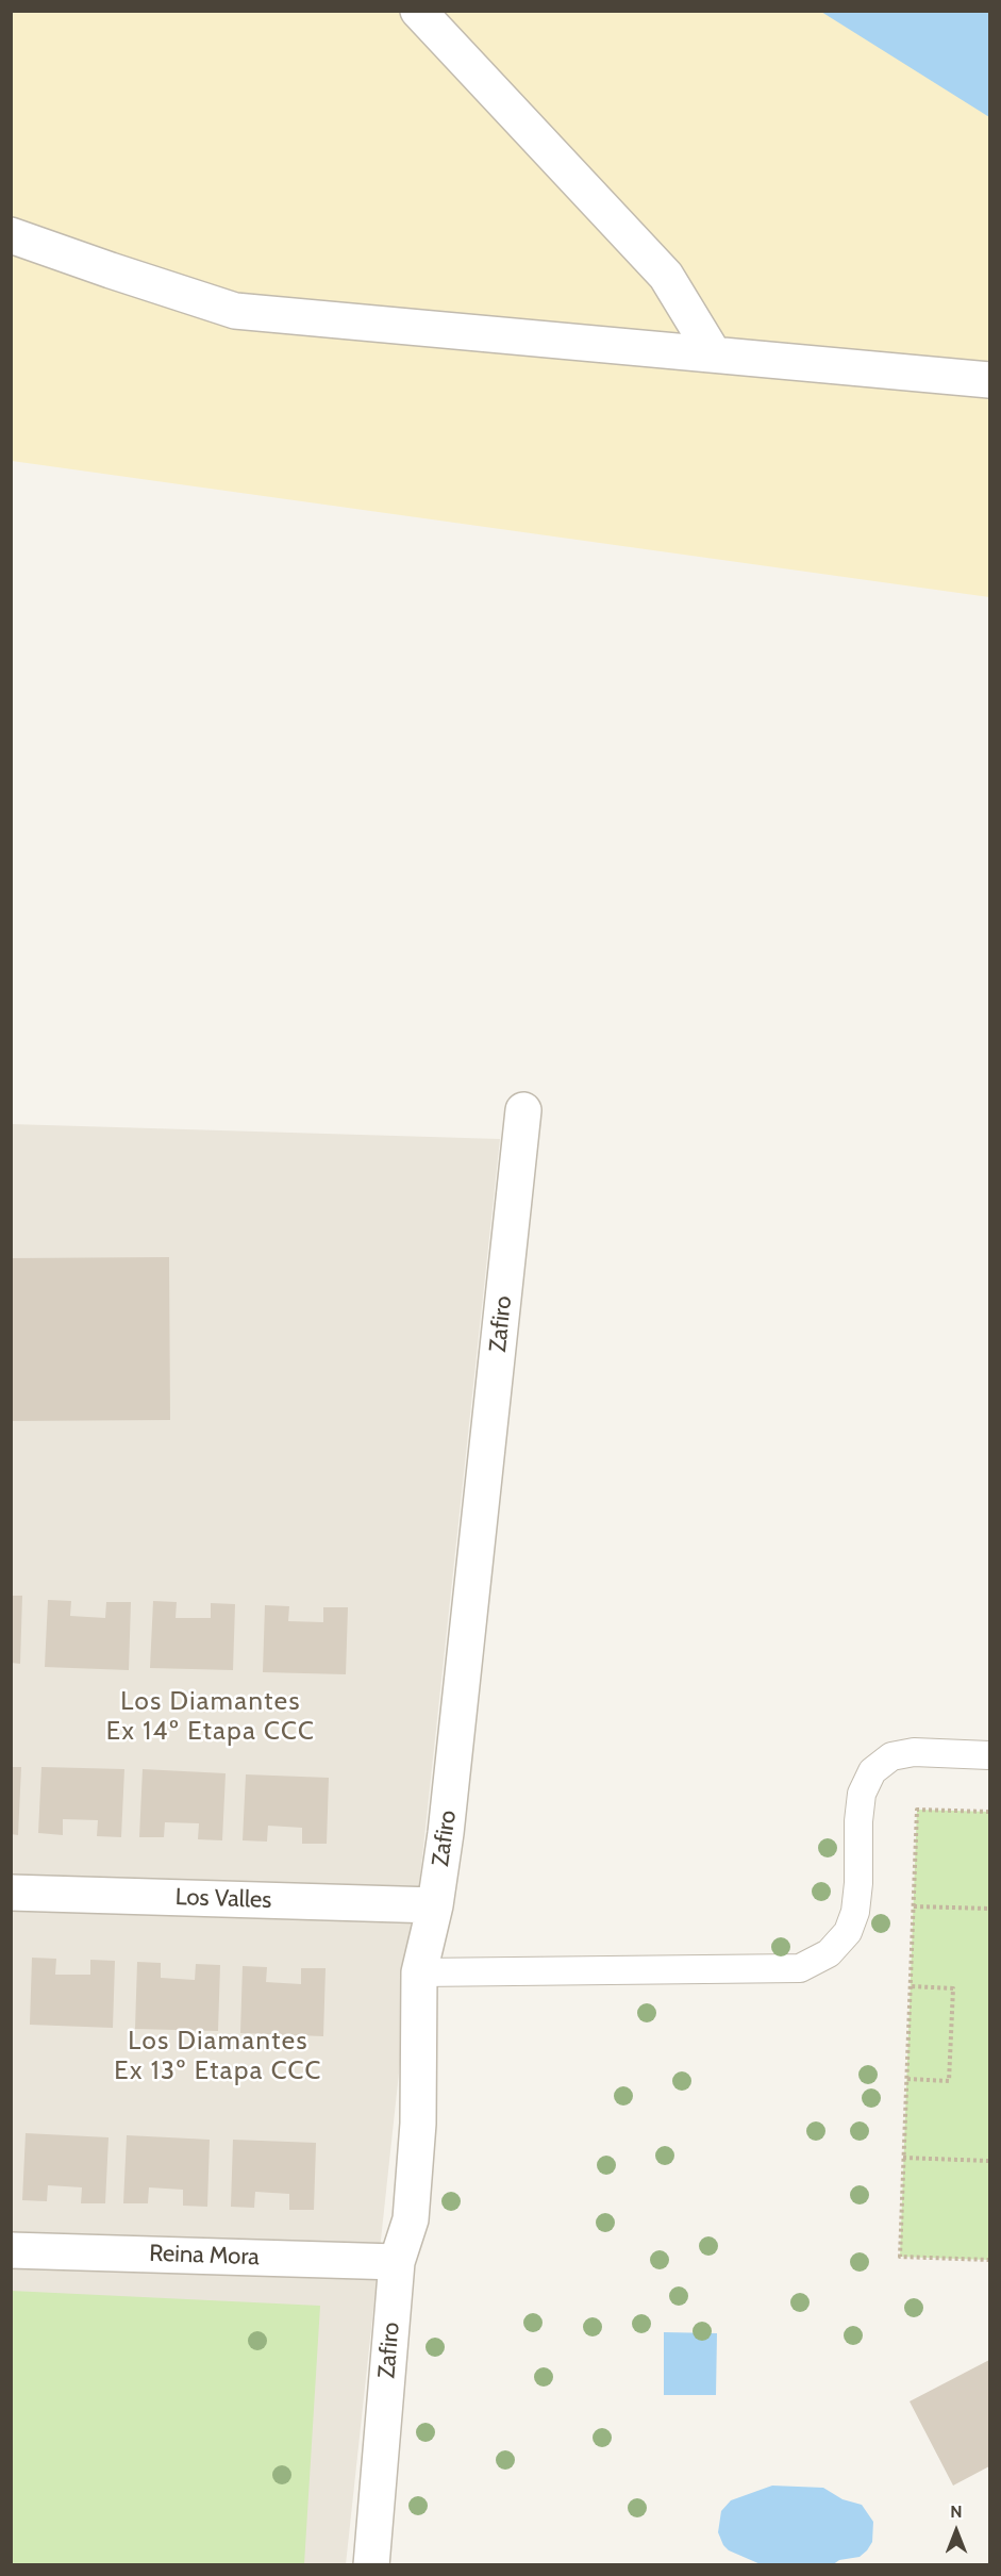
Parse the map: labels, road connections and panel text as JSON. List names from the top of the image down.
{
  "streets": {
    "street": ["Zafiro", "Los Valles", "Reina Mora"]
  },
  "crossings": [
    ["Zafiro", "Los Valles"],
    ["Zafiro", "Reina Mora"]
  ],
  "districts": ["Los Diamantes Ex 14º Etapa CCC", "Los Diamantes Ex 13º Etapa CCC"],
  "north": "top"
}
